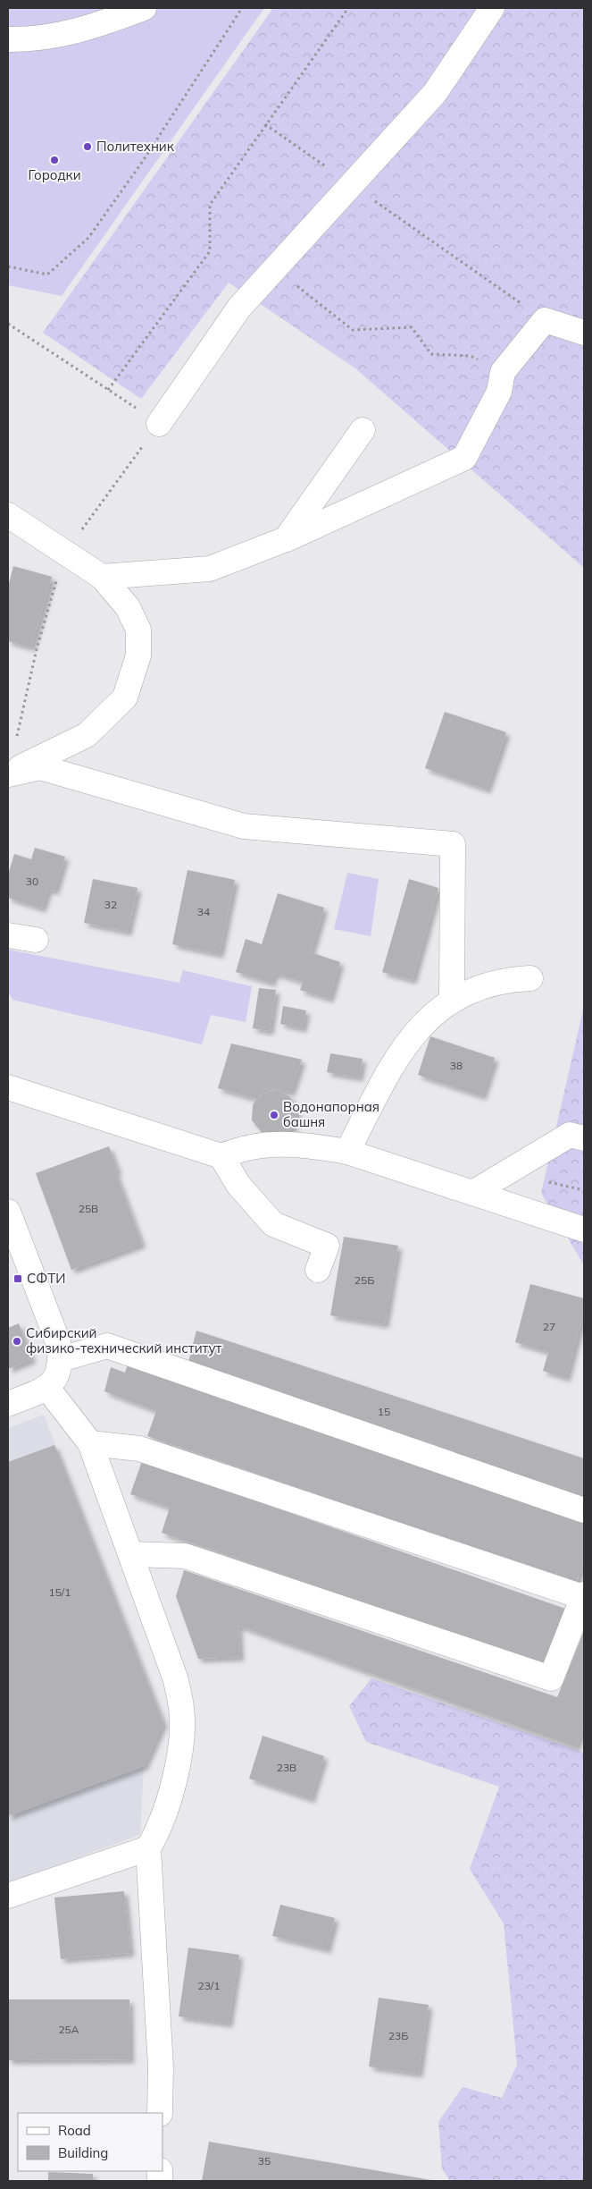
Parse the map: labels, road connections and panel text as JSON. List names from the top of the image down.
{
  "places": {
    "other": [
      "Политехник",
      "Городки",
      "Водонапорная башня",
      "Сибирский физико-технический институт"
    ],
    "transit": ["СФТИ"]
  },
  "house_numbers": [
    "30",
    "32",
    "34",
    "38",
    "25В",
    "25Б",
    "27",
    "15",
    "15/1",
    "23В",
    "23/1",
    "25А",
    "23Б",
    "35"
  ],
  "legend": ["Road", "Building"]
}
